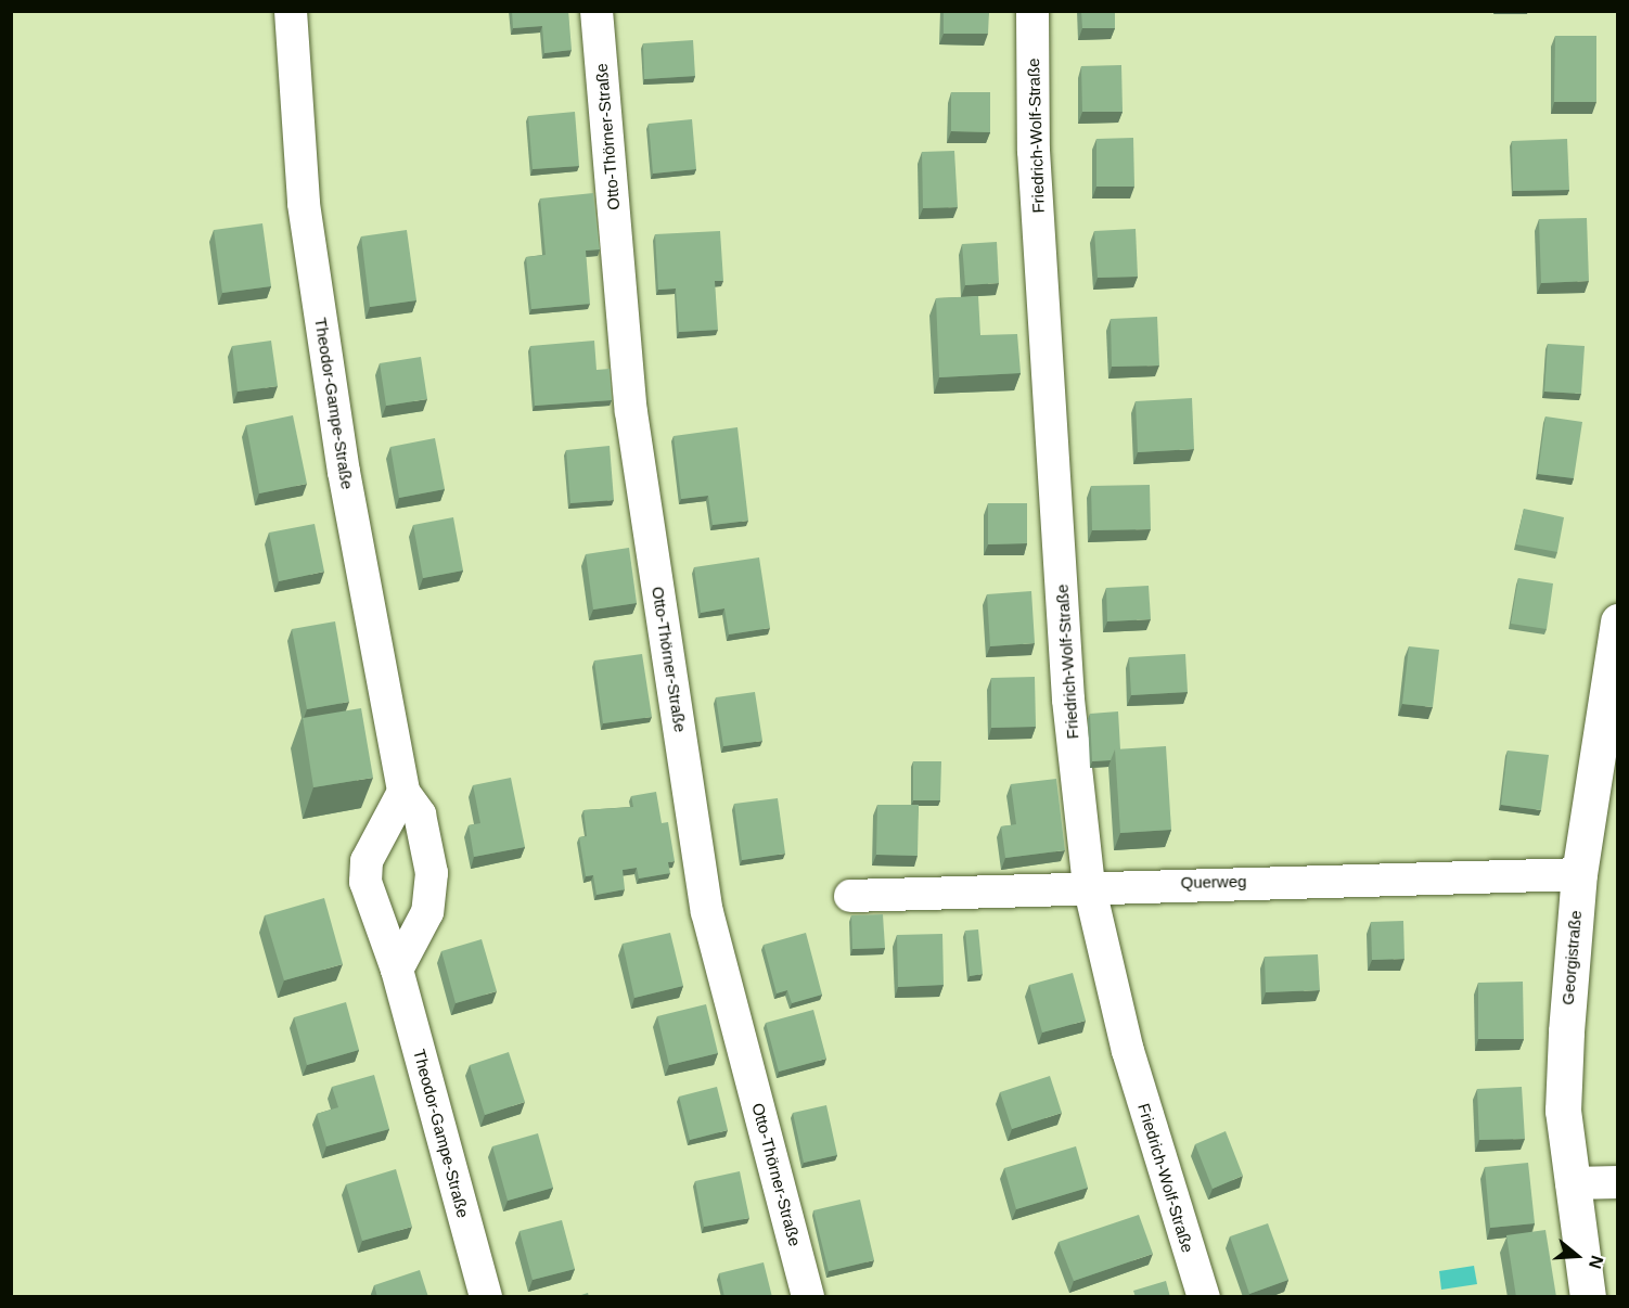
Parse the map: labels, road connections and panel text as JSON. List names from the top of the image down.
{
  "streets": {
    "street": [
      "Friedrich-Wolf-Straße",
      "Otto-Thörner-Straße",
      "Theodor-Gampe-Straße",
      "Querweg",
      "Georgistraße"
    ]
  },
  "crossings": [
    ["Friedrich-Wolf-Straße", "Querweg"],
    ["Querweg", "Georgistraße"]
  ],
  "north": "right"
}
